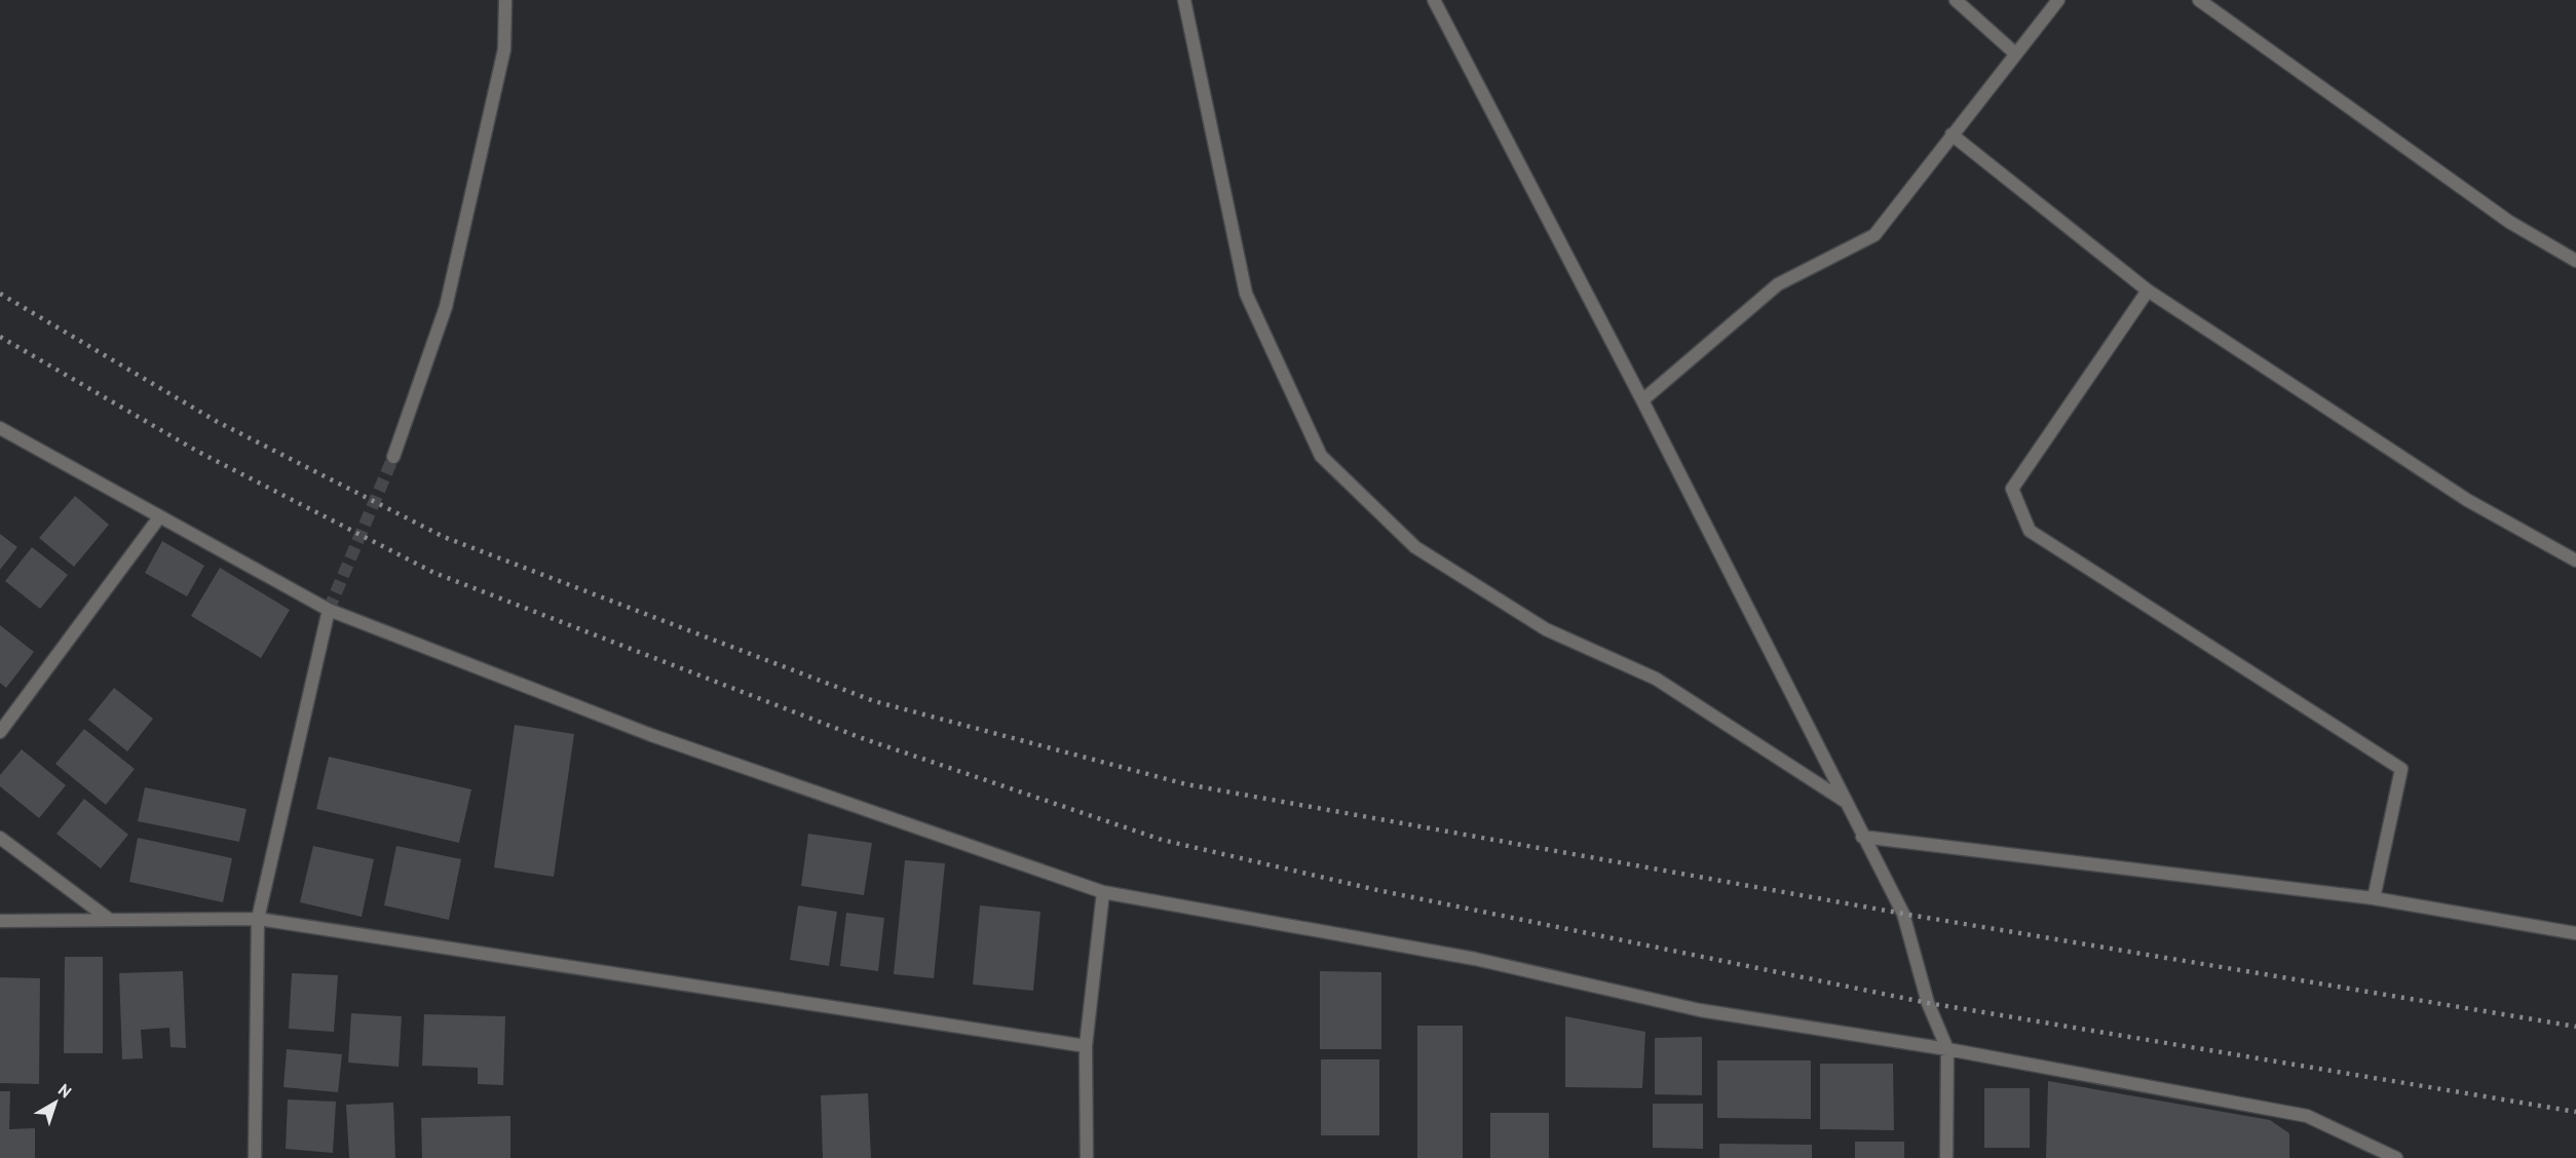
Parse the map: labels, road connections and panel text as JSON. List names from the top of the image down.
{
  "north": "top right"
}
